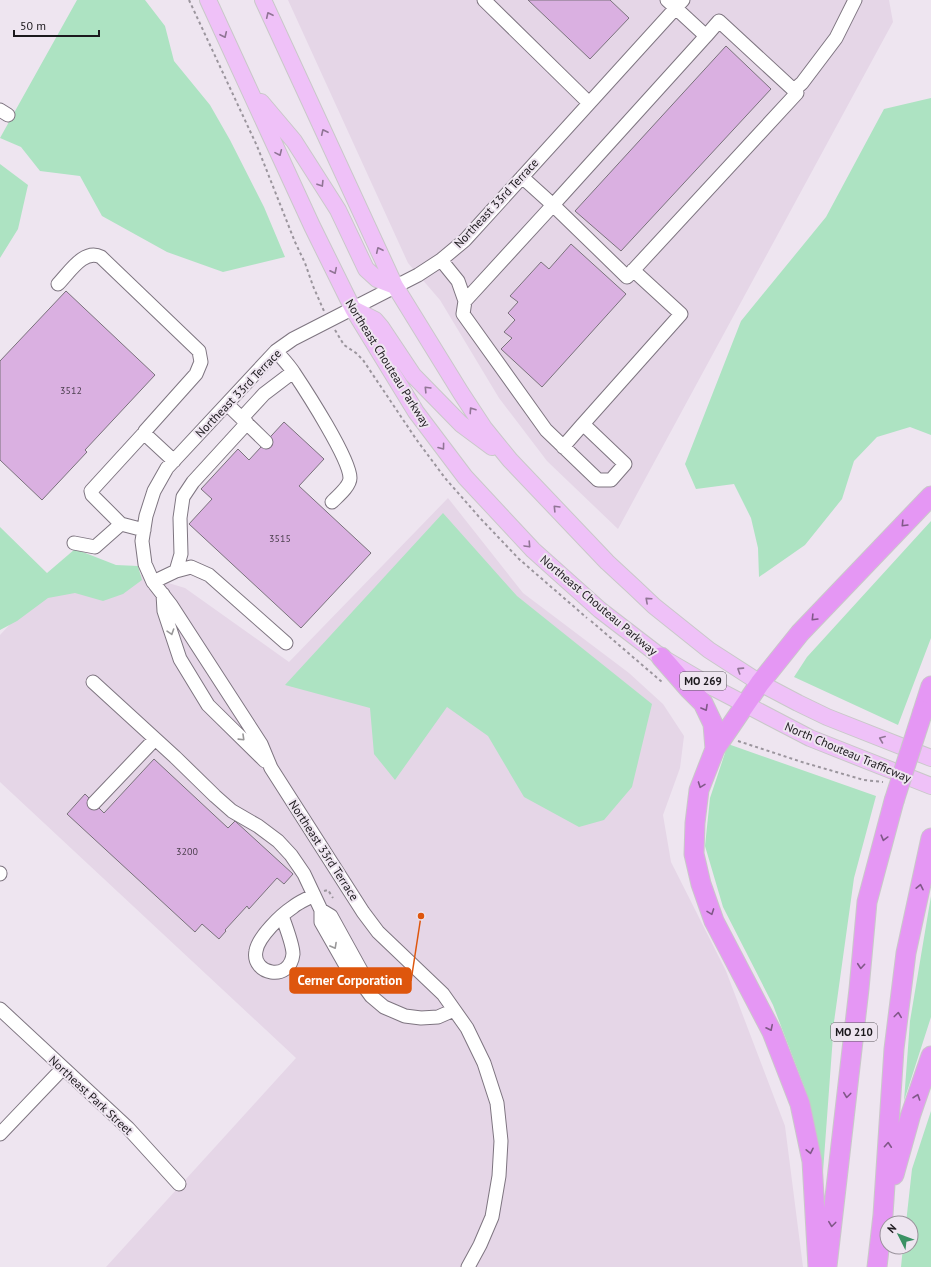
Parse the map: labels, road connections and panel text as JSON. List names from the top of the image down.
{
  "streets": {
    "highway": ["MO 210"],
    "main road": ["Northeast Chouteau Parkway", "MO 269", "North Chouteau Trafficway"],
    "street": ["Northeast 33rd Terrace", "Northeast Park Street"]
  },
  "crossings": [
    ["Northeast 33rd Terrace", "Northeast Chouteau Parkway"],
    ["Northeast Chouteau Parkway", "North Chouteau Trafficway"]
  ],
  "places": ["Cerner Corporation"],
  "house_numbers": ["3512", "3515", "3200"],
  "scale_bar": "50 m",
  "north": "top left"
}
